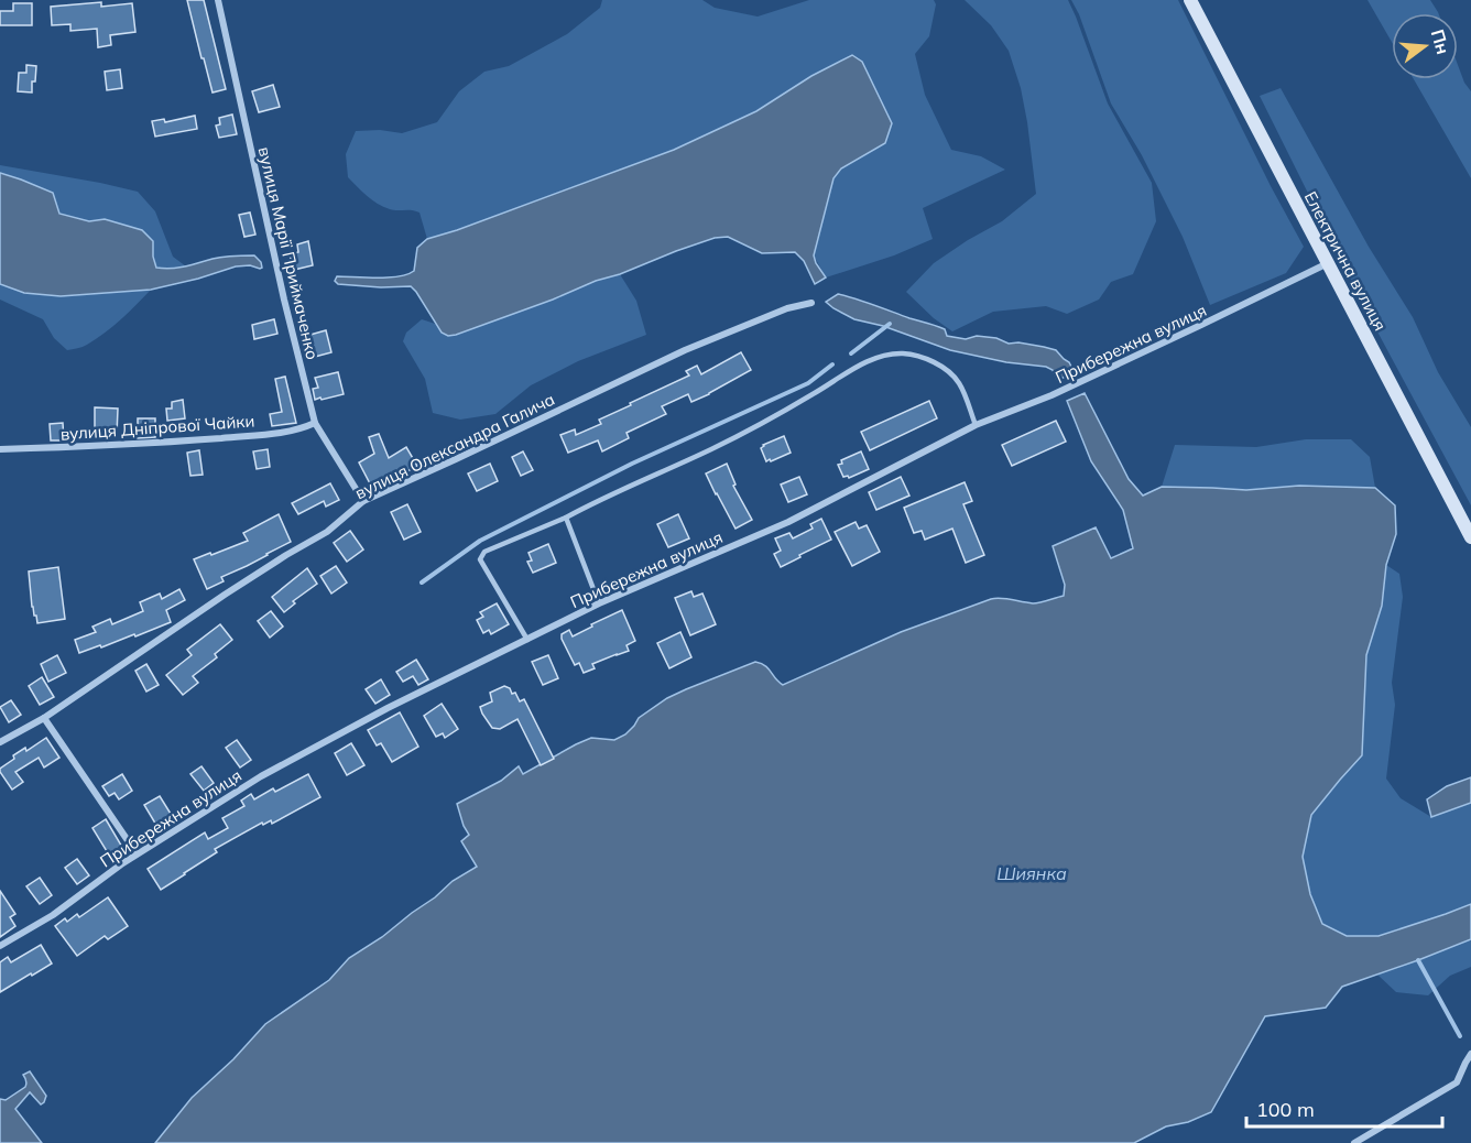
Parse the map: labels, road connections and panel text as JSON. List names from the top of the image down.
{
  "streets": {
    "street": [
      "вулиця Марії Приймаченко",
      "Електрична вулиця",
      "Прибережна вулиця",
      "вулиця Дніпрової Чайки",
      "вулиця Олександра Галича"
    ]
  },
  "crossings": [
    ["вулиця Марії Приймаченко", "вулиця Дніпрової Чайки"],
    ["вулиця Марії Приймаченко", "вулиця Олександра Галича"],
    ["Електрична вулиця", "Прибережна вулиця"]
  ],
  "water": ["Шиянка"],
  "scale_bar": "100 m",
  "north": "right"
}
